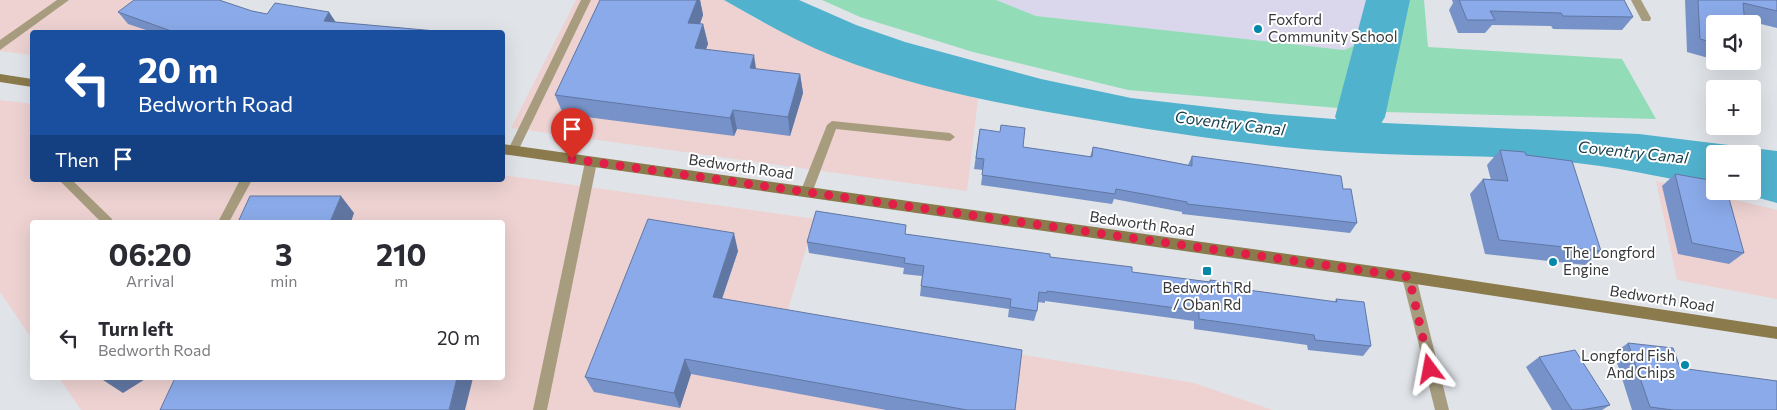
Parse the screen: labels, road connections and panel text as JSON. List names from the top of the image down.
{
  "streets": {
    "main road": ["Bedworth Road"]
  },
  "water": ["Coventry Canal"],
  "places": {
    "other": ["Foxford Community School", "The Longford Engine", "Longford Fish And Chips"],
    "transit": ["Bedworth Rd / Oban Rd"]
  },
  "page": {
    "map_buttons": ["+", "−"],
    "turn": ["20 m", "Bedworth Road"],
    "then": "Then",
    "eta": [
      "06:20",
      "Arrival",
      "3",
      "min",
      "210",
      "m"
    ],
    "list": [
      {
        "name": "Turn left",
        "note": "Bedworth Road",
        "value": "20 m"
      }
    ]
  }
}
